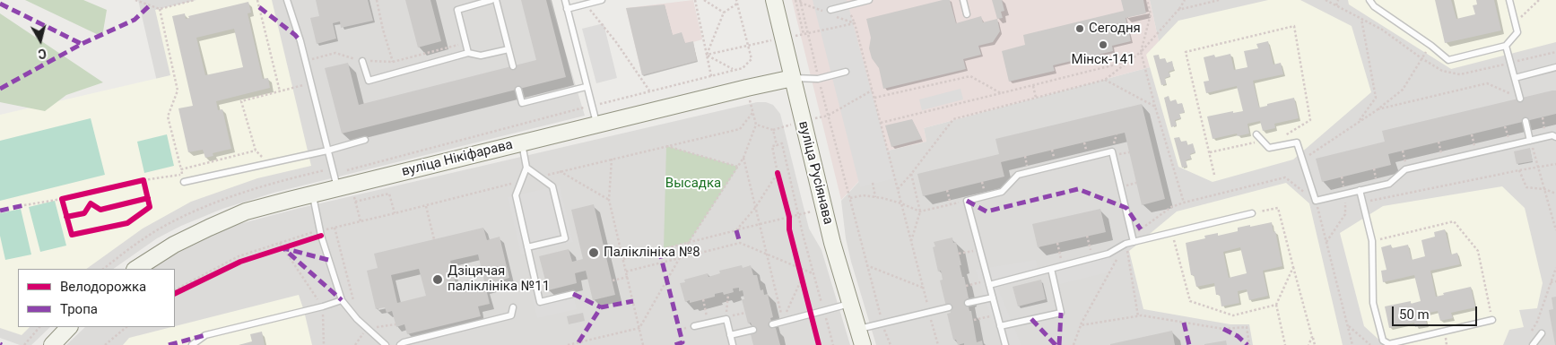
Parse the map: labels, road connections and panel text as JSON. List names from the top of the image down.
{
  "streets": {
    "main road": ["вуліца Нікіфарава", "вуліца Русіянава"]
  },
  "crossings": [
    ["вуліца Нікіфарава", "вуліца Русіянава"]
  ],
  "parks": ["Высадка"],
  "places": [
    "Сегодня",
    "Мінск-141",
    "Паліклініка №8",
    "Дзіцячая паліклініка №11"
  ],
  "legend": ["Велодорожка", "Тропа"],
  "scale_bar": "50 m",
  "north": "bottom"
}
